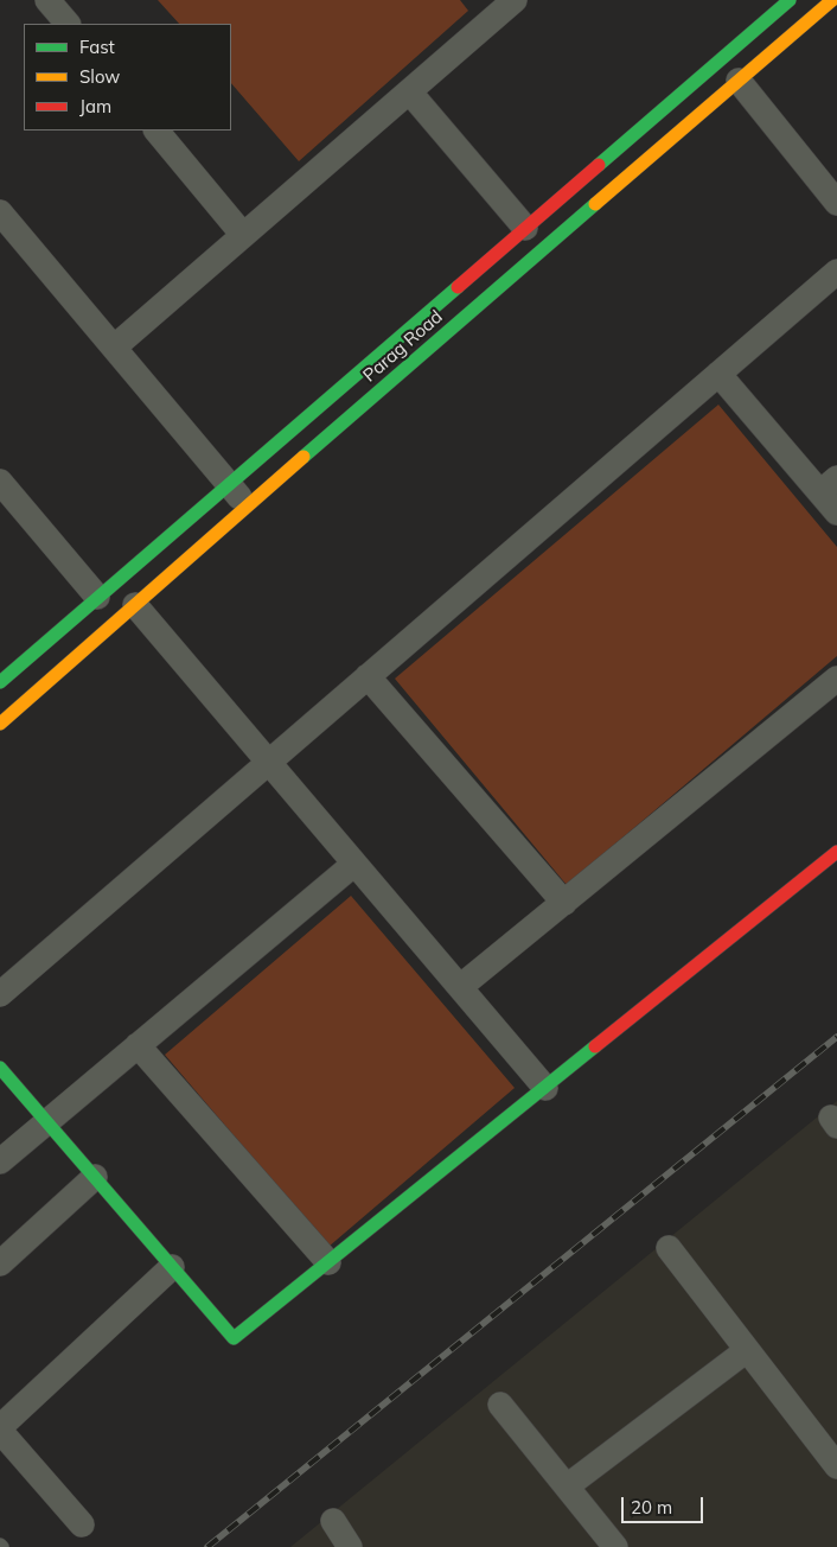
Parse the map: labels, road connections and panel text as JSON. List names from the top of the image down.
{
  "streets": {
    "street": ["Parag Road"]
  },
  "legend": ["Fast", "Slow", "Jam"],
  "scale_bar": "20 m"
}
